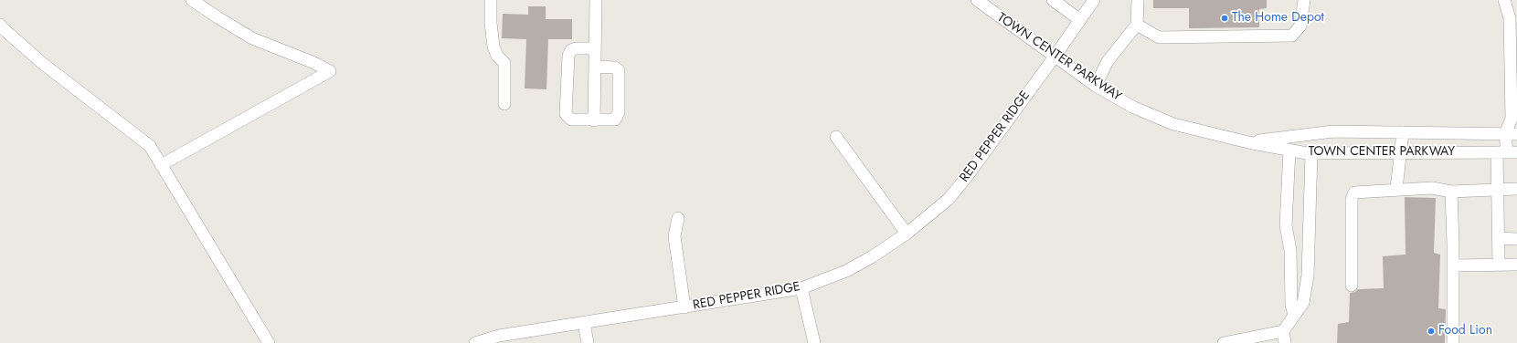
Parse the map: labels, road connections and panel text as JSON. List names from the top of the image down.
{
  "streets": {
    "street": ["TOWN CENTER PARKWAY", "RED PEPPER RIDGE"]
  },
  "crossings": [
    ["TOWN CENTER PARKWAY", "RED PEPPER RIDGE"]
  ],
  "places": ["The Home Depot", "Food Lion"]
}
